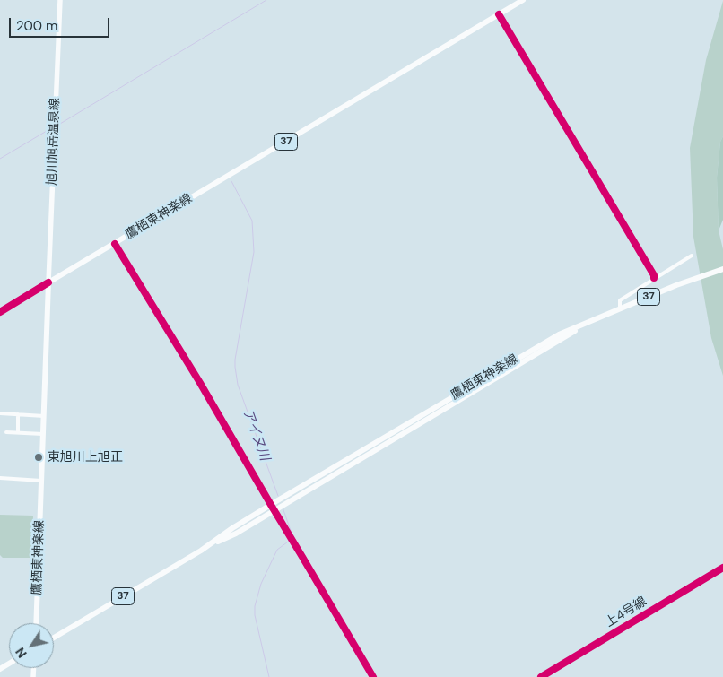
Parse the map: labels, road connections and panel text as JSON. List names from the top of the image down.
{
  "streets": {
    "main road": ["37", "鷹栖東神楽線"],
    "street": ["旭川旭岳温泉線", "上4号線"]
  },
  "crossings": [
    ["旭川旭岳温泉線", "鷹栖東神楽線"]
  ],
  "water": ["アイヌ川"],
  "places": ["東旭川上旭正"],
  "scale_bar": "200 m",
  "north": "bottom left"
}
